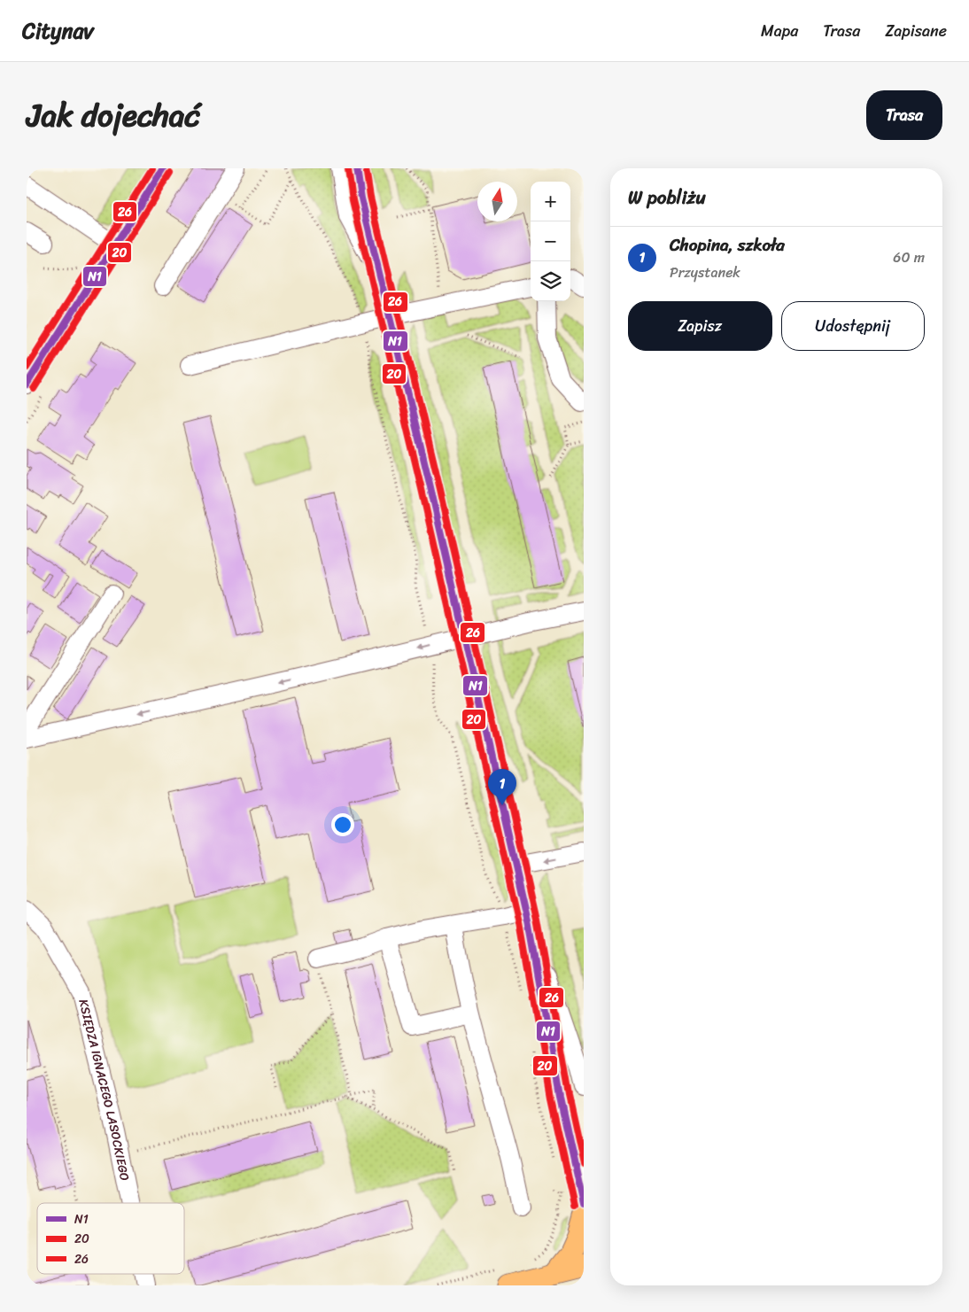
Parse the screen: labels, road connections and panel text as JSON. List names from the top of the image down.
{
  "streets": {
    "street": ["KSIĘDZA IGNACEGO LASOCKIEGO"]
  },
  "lines": ["transit line N1", "transit line 26", "transit line 20"],
  "legend": ["N1", "20", "26"],
  "north": "top",
  "page": {
    "header": "Citynav",
    "nav": ["Mapa", "Trasa", "Zapisane"],
    "title": "Jak dojechać",
    "buttons": [
      "Trasa",
      ["Zapisz", "Udostępnij"]
    ],
    "heading": "W pobliżu",
    "map_buttons": ["+", "−"],
    "list": [
      {
        "mark": "1",
        "name": "Chopina, szkoła",
        "note": "Przystanek",
        "value": "60 m"
      }
    ],
    "pins": "1"
  }
}
